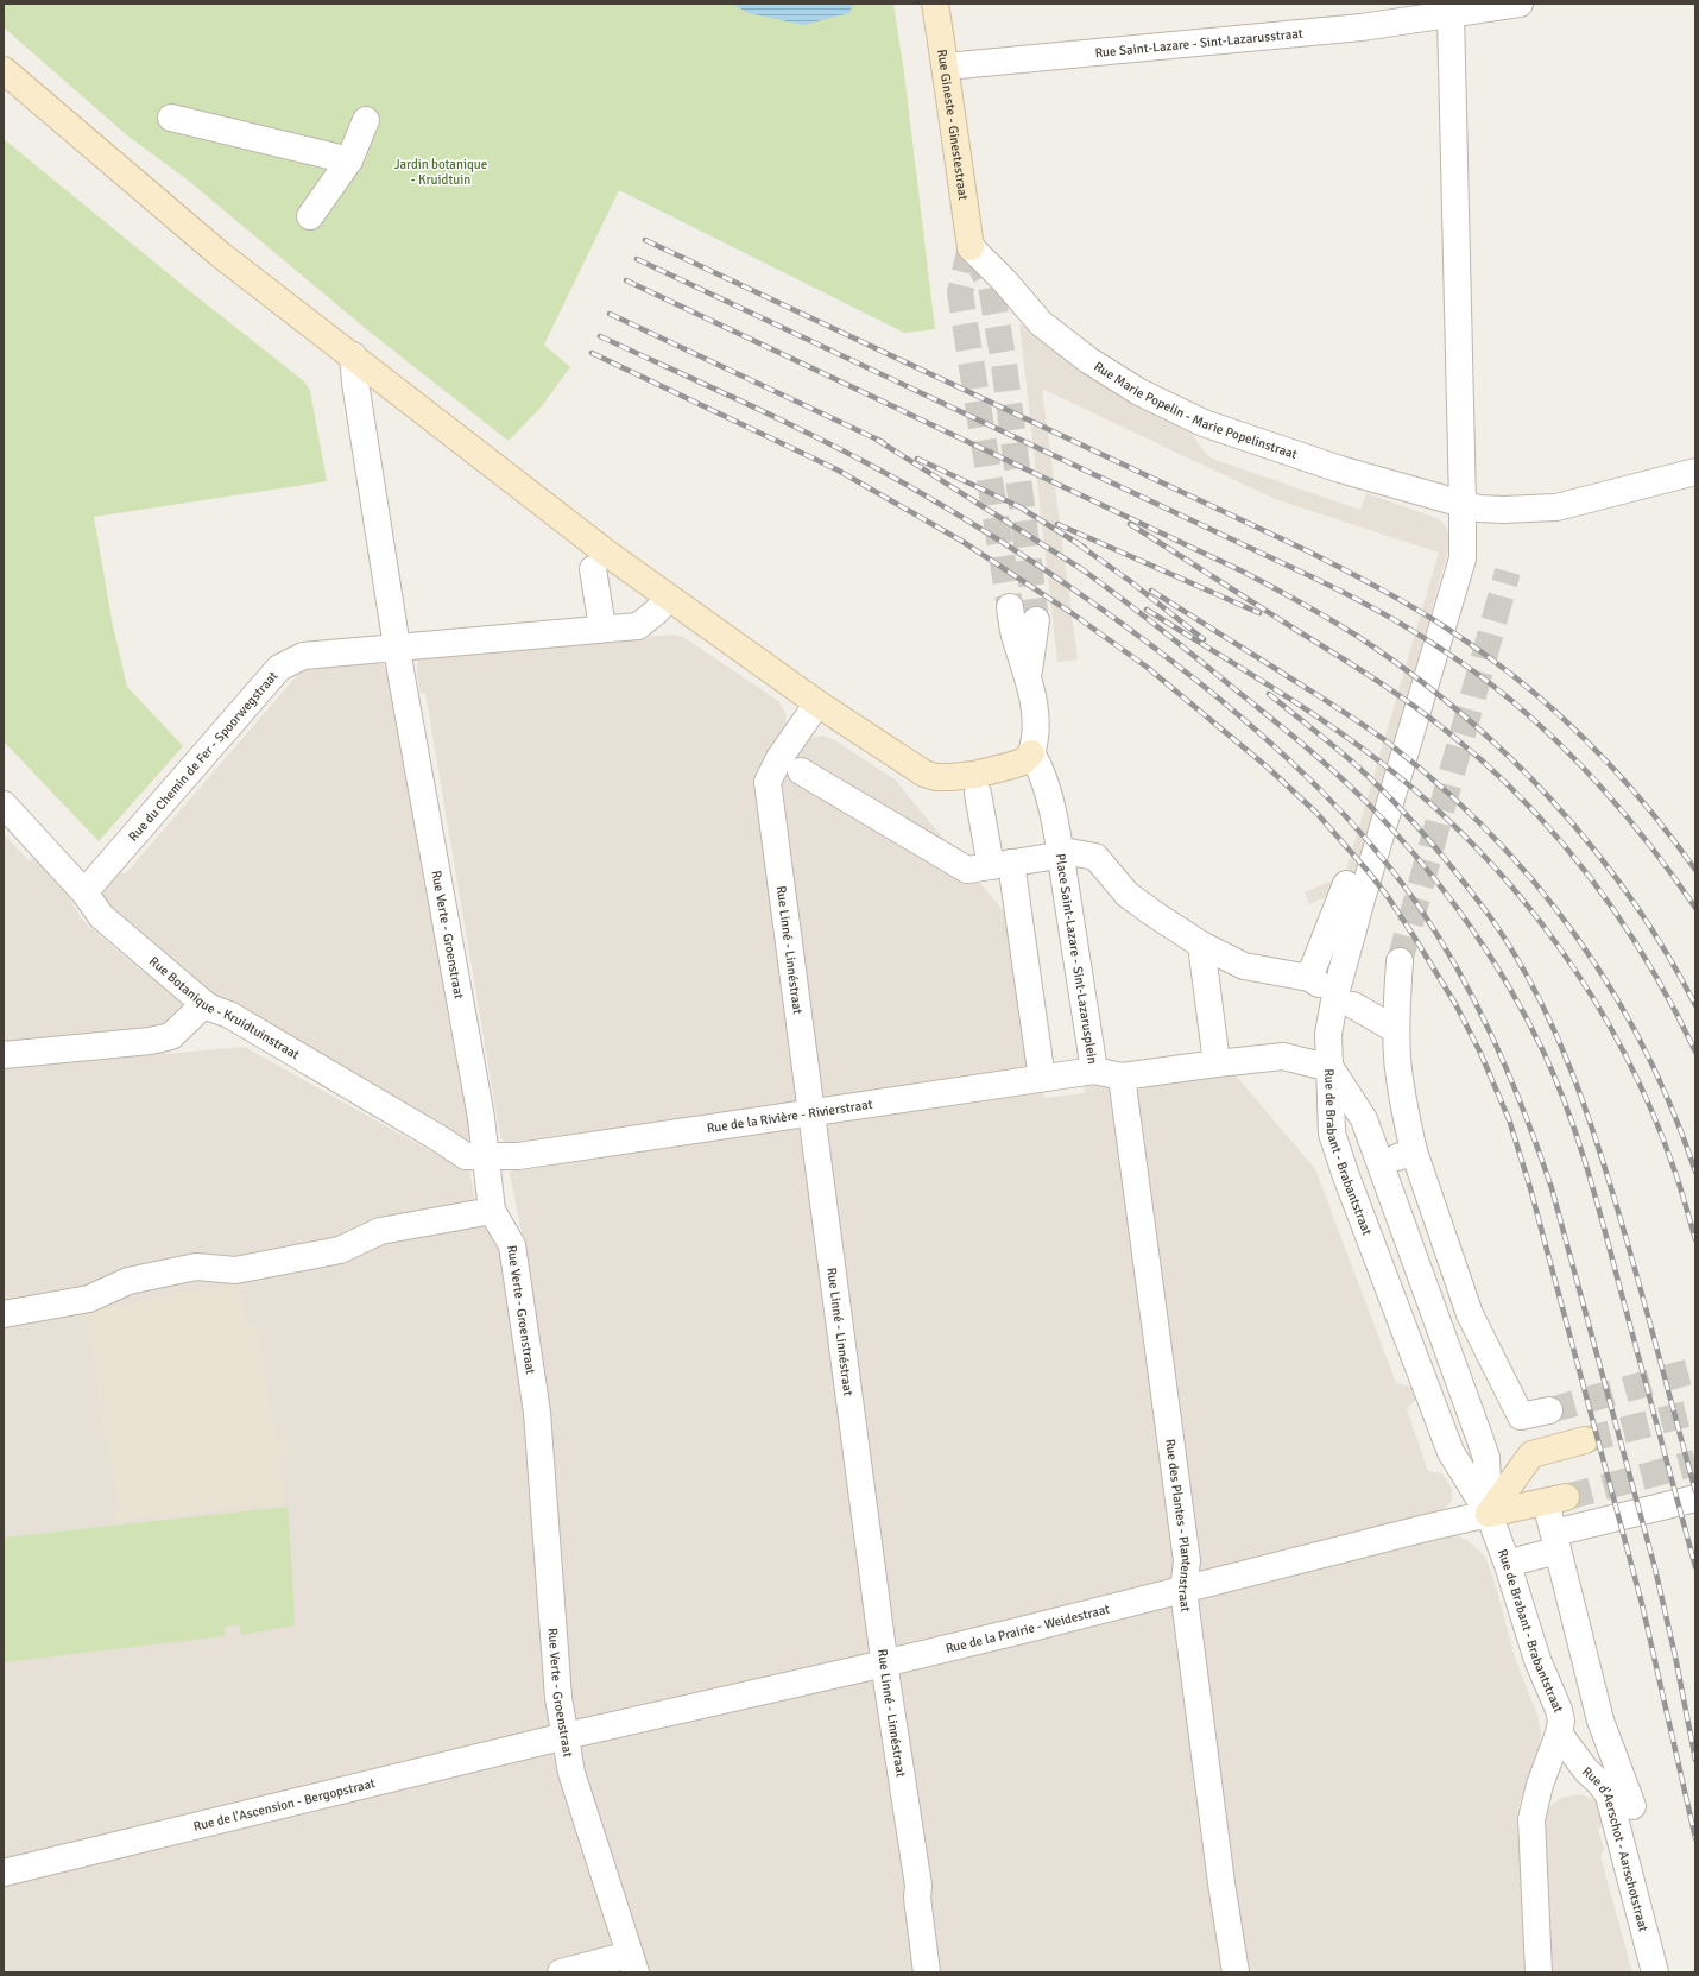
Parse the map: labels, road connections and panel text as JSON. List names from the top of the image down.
{
  "streets": {
    "street": [
      "Rue Saint-Lazare - Sint-Lazarusstraat",
      "Rue Gineste - Ginestestraat",
      "Rue Marie Popelin - Marie Popelinstraat",
      "Rue du Chemin de Fer - Spoorwegstraat",
      "Rue Verte - Groenstraat",
      "Rue Linné - Linnéstraat",
      "Place Saint-Lazare - Sint-Lazarusplein",
      "Rue Botanique - Kruidtuinstraat",
      "Rue de la Rivière - Rivierstraat",
      "Rue de Brabant - Brabantstraat",
      "Rue des Plantes - Plantenstraat",
      "Rue de la Prairie - Weidestraat",
      "Rue de l'Ascension - Bergopstraat",
      "Rue d'Aerschot - Aarschotstraat"
    ]
  },
  "crossings": [
    ["Rue Saint-Lazare - Sint-Lazarusstraat", "Rue Gineste - Ginestestraat"],
    ["Rue Gineste - Ginestestraat", "Rue Marie Popelin - Marie Popelinstraat"],
    ["Rue du Chemin de Fer - Spoorwegstraat", "Rue Verte - Groenstraat"],
    ["Rue du Chemin de Fer - Spoorwegstraat", "Rue Botanique - Kruidtuinstraat"],
    ["Rue Verte - Groenstraat", "Rue Botanique - Kruidtuinstraat"],
    ["Rue Verte - Groenstraat", "Rue de la Rivière - Rivierstraat"],
    ["Rue Verte - Groenstraat", "Rue de la Prairie - Weidestraat"],
    ["Rue Verte - Groenstraat", "Rue de l'Ascension - Bergopstraat"],
    ["Rue Linné - Linnéstraat", "Rue de la Rivière - Rivierstraat"],
    ["Rue Linné - Linnéstraat", "Rue de la Prairie - Weidestraat"],
    ["Place Saint-Lazare - Sint-Lazarusplein", "Rue de la Rivière - Rivierstraat"],
    ["Place Saint-Lazare - Sint-Lazarusplein", "Rue de Brabant - Brabantstraat"],
    ["Place Saint-Lazare - Sint-Lazarusplein", "Rue des Plantes - Plantenstraat"],
    ["Rue Botanique - Kruidtuinstraat", "Rue de la Rivière - Rivierstraat"],
    ["Rue de Brabant - Brabantstraat", "Rue de la Prairie - Weidestraat"],
    ["Rue de Brabant - Brabantstraat", "Rue d'Aerschot - Aarschotstraat"],
    ["Rue des Plantes - Plantenstraat", "Rue de la Prairie - Weidestraat"],
    ["Rue de la Prairie - Weidestraat", "Rue de l'Ascension - Bergopstraat"]
  ],
  "parks": ["Jardin botanique - Kruidtuin"]
}
